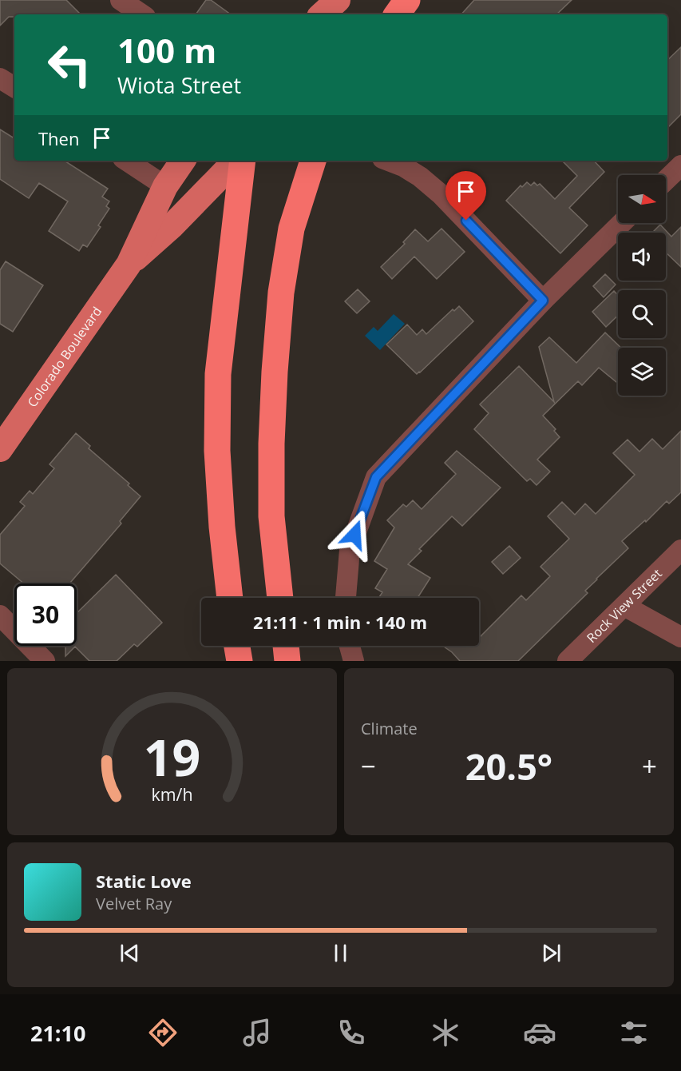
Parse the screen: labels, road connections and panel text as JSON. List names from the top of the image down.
{
  "streets": {
    "main road": ["Colorado Boulevard"],
    "street": ["Rock View Street"]
  },
  "north": "right",
  "page": {
    "turn": ["100 m", "Wiota Street"],
    "then": "Then",
    "limit": "30",
    "trip": "21:11 · 1 min · 140 m",
    "tile": "Climate",
    "heat": ["−", "20.5°", "+"],
    "song": ["Static Love", "Velvet Ray"],
    "tabs": "21:10",
    "gauge": ["19", "km/h"]
  }
}
